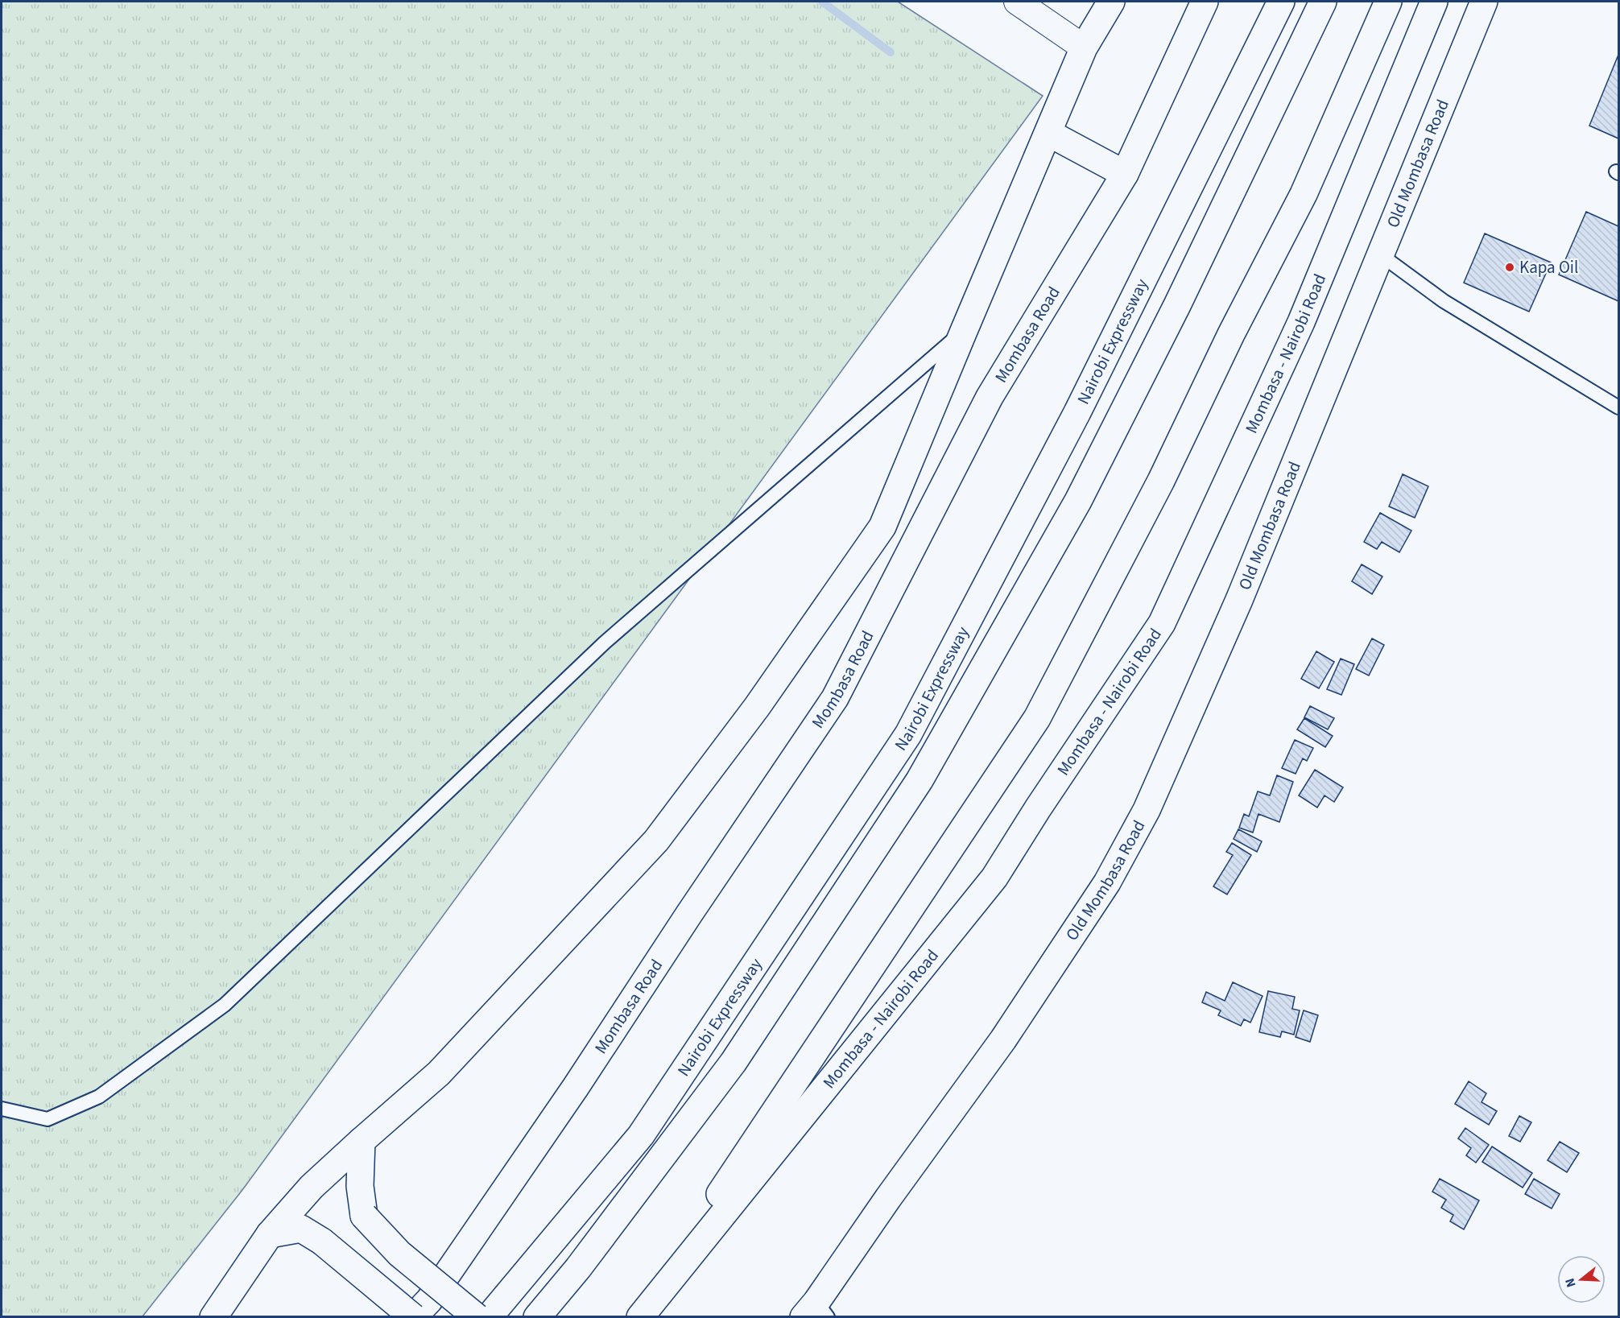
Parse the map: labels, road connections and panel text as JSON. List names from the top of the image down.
{
  "streets": {
    "main road": [
      "Old Mombasa Road",
      "Mombasa Road",
      "Nairobi Expressway",
      "Mombasa - Nairobi Road"
    ]
  },
  "places": ["Kapa Oil"],
  "north": "left"
}
